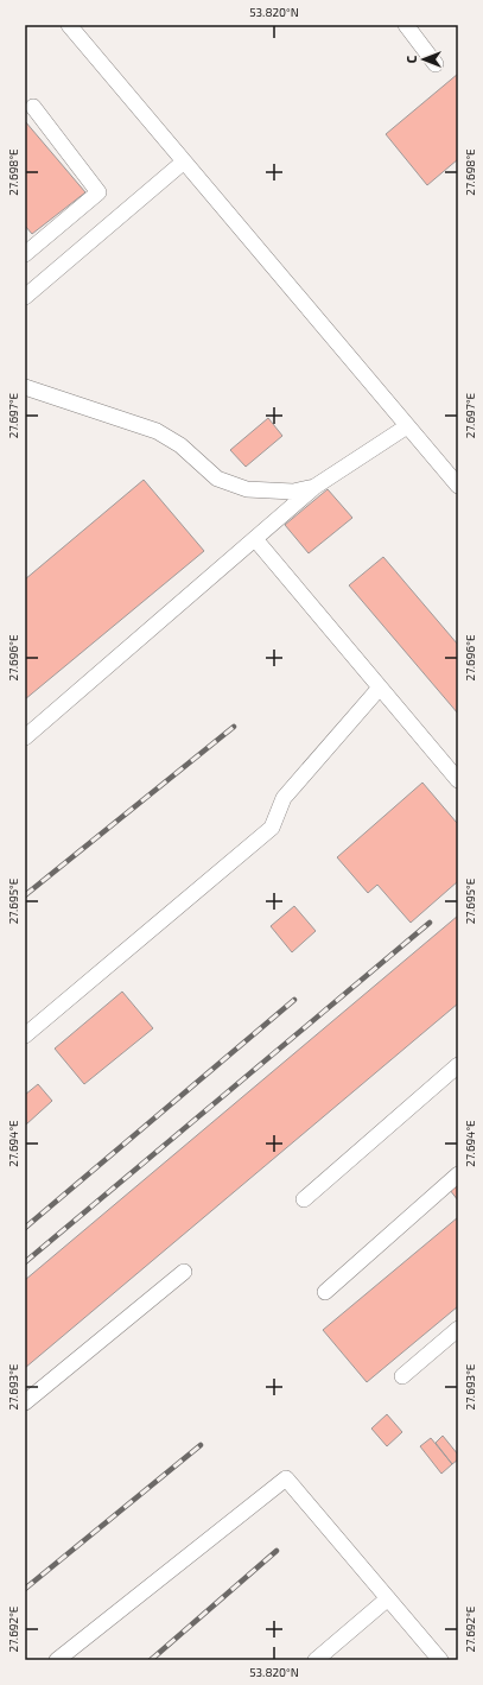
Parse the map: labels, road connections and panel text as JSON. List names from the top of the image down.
{
  "north": "left",
  "coordinates": [
    "53.820°N",
    "27.698°E",
    "27.697°E",
    "27.696°E",
    "27.695°E",
    "27.694°E",
    "27.693°E",
    "27.692°E"
  ]
}
